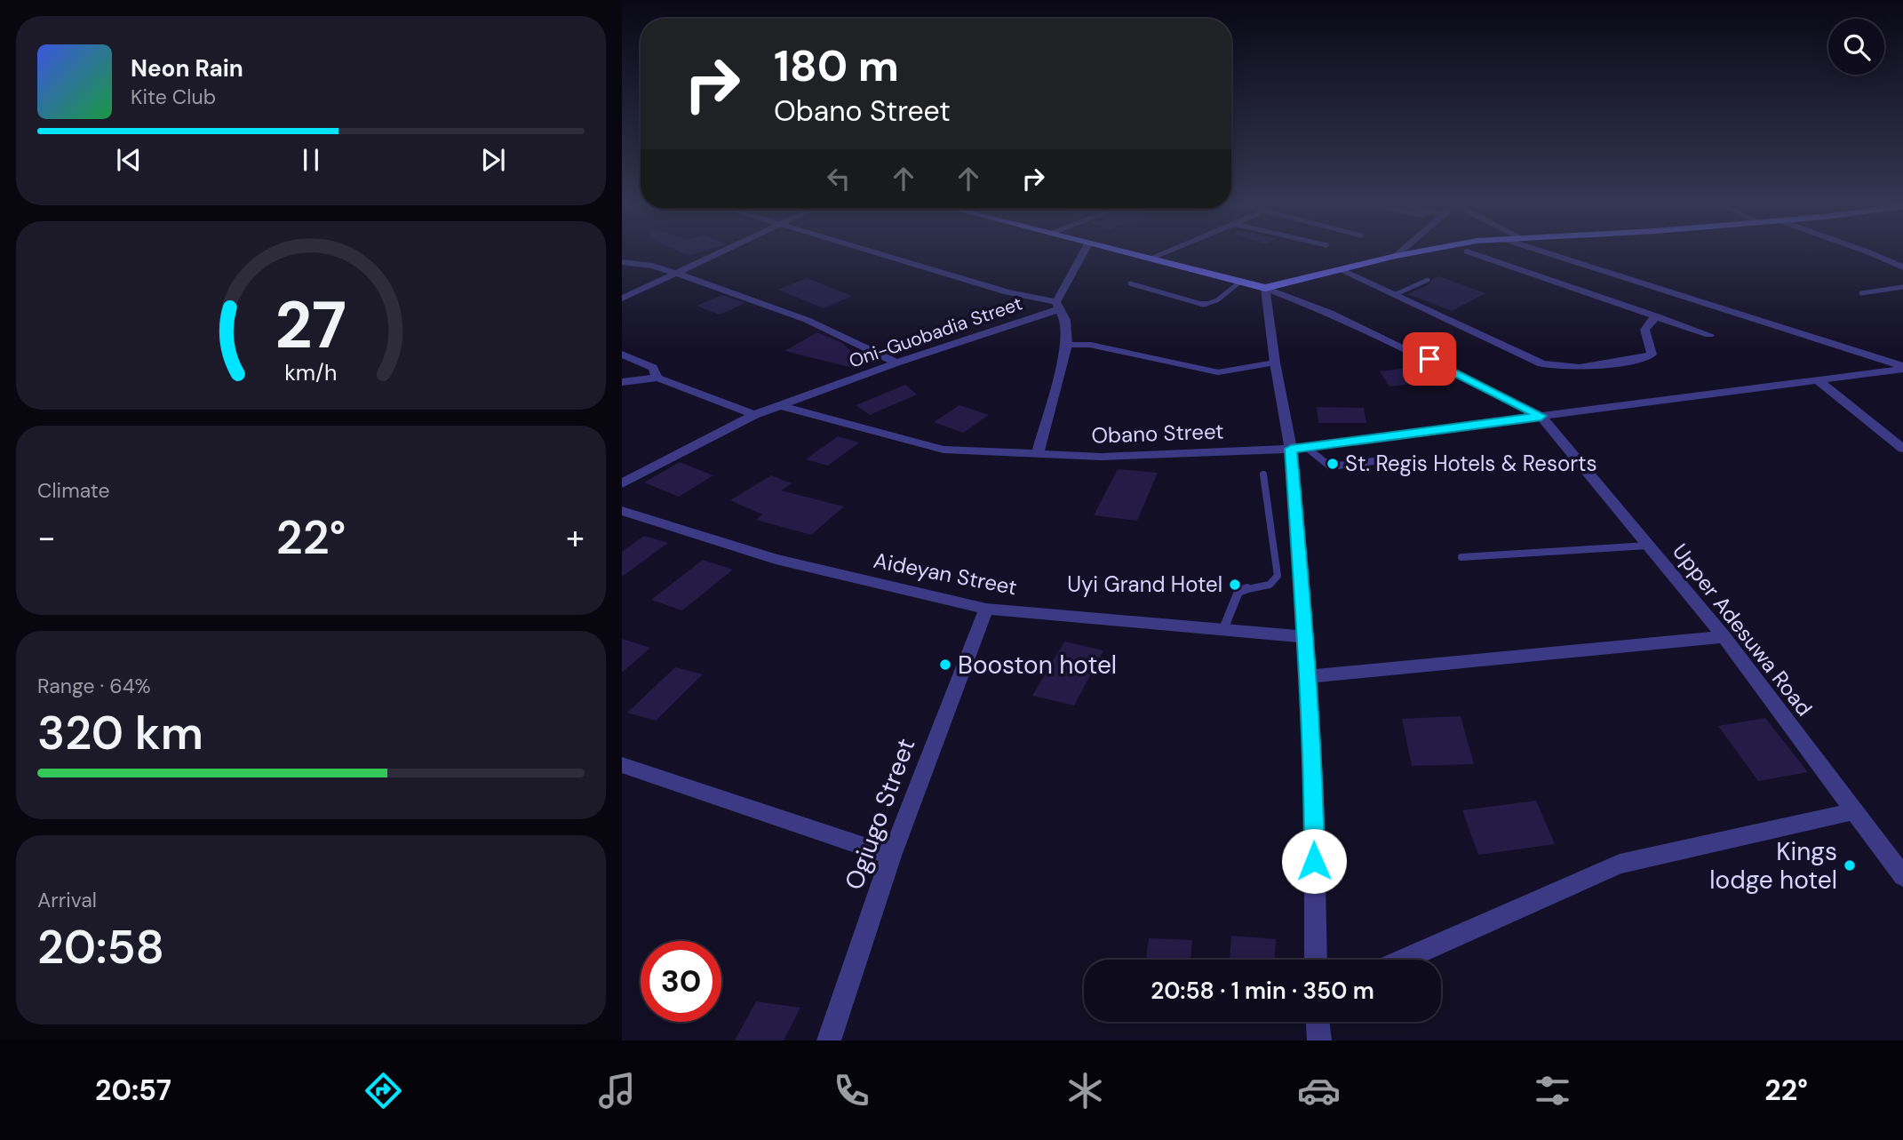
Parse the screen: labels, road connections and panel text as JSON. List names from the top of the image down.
{
  "streets": {
    "street": [
      "Oni-Guobadia Street",
      "Obano Street",
      "Aideyan Street",
      "Upper Adesuwa Road",
      "Ogiugo Street"
    ]
  },
  "crossings": [
    ["Oni-Guobadia Street", "Obano Street"],
    ["Obano Street", "Upper Adesuwa Road"],
    ["Aideyan Street", "Ogiugo Street"]
  ],
  "places": [
    "St. Regis Hotels & Resorts",
    "Uyi Grand Hotel",
    "Booston hotel",
    "Kings lodge hotel"
  ],
  "page": {
    "turn": ["180 m", "Obano Street"],
    "song": ["Neon Rain", "Kite Club"],
    "tile": [
      "Climate",
      ["Range · 64%", "320 km"],
      ["Arrival", "20:58"]
    ],
    "heat": ["−", "22°", "+"],
    "limit": "30",
    "trip": "20:58 · 1 min · 350 m",
    "tabs": ["20:57", "22°"],
    "gauge": ["27", "km/h"]
  }
}
